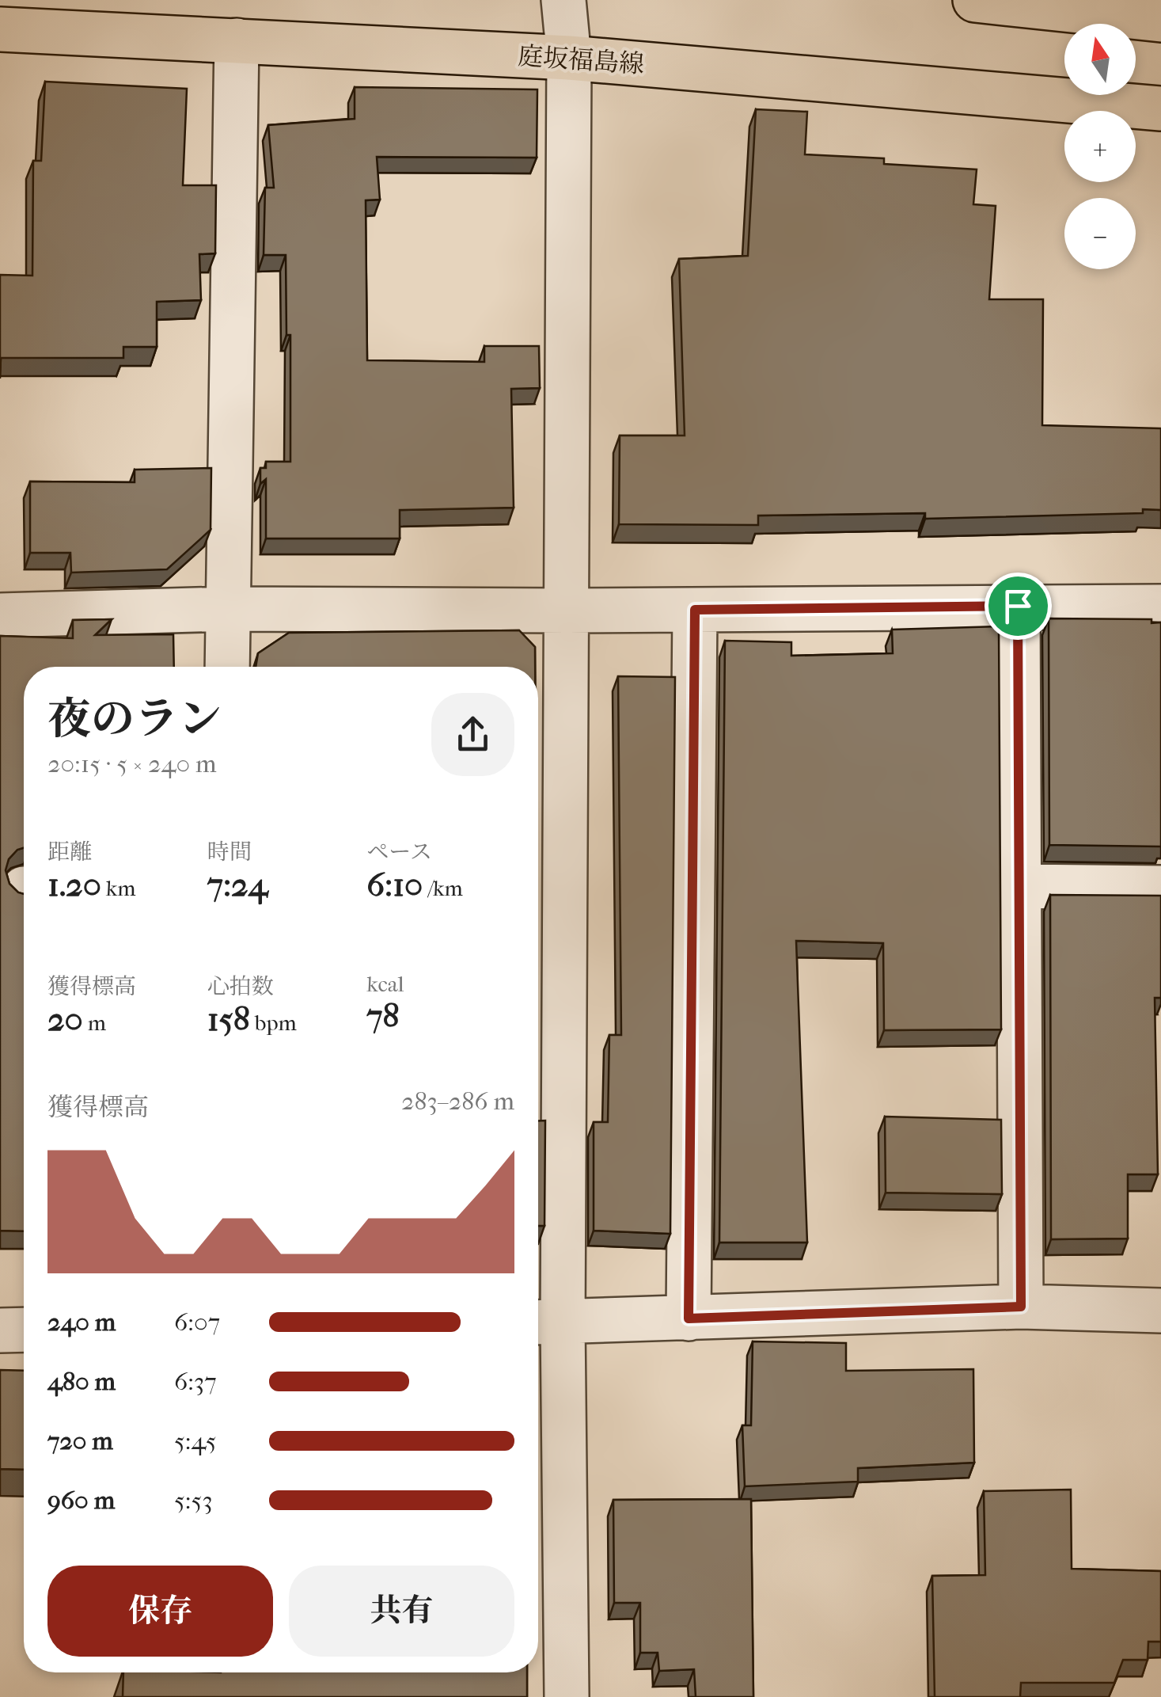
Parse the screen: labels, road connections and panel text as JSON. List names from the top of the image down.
{
  "streets": {
    "main road": ["庭坂福島線"]
  },
  "north": "top",
  "page": {
    "map_buttons": ["+", "−"],
    "heading": ["夜のラン", "20:15 · 5 × 240 m"],
    "stats": [
      ["距離", "1.20 km"],
      ["時間", "7:24"],
      ["ペース", "6:10 /km"],
      ["獲得標高", "20 m"],
      ["心拍数", "158 bpm"],
      ["kcal", "78"]
    ],
    "chart": ["獲得標高", "283–286 m"],
    "list": [
      {
        "name": "240 m",
        "note": "6:07"
      },
      {
        "name": "480 m",
        "note": "6:37"
      },
      {
        "name": "720 m",
        "note": "5:45"
      },
      {
        "name": "960 m",
        "note": "5:53"
      }
    ],
    "buttons": ["保存", "共有"]
  }
}
